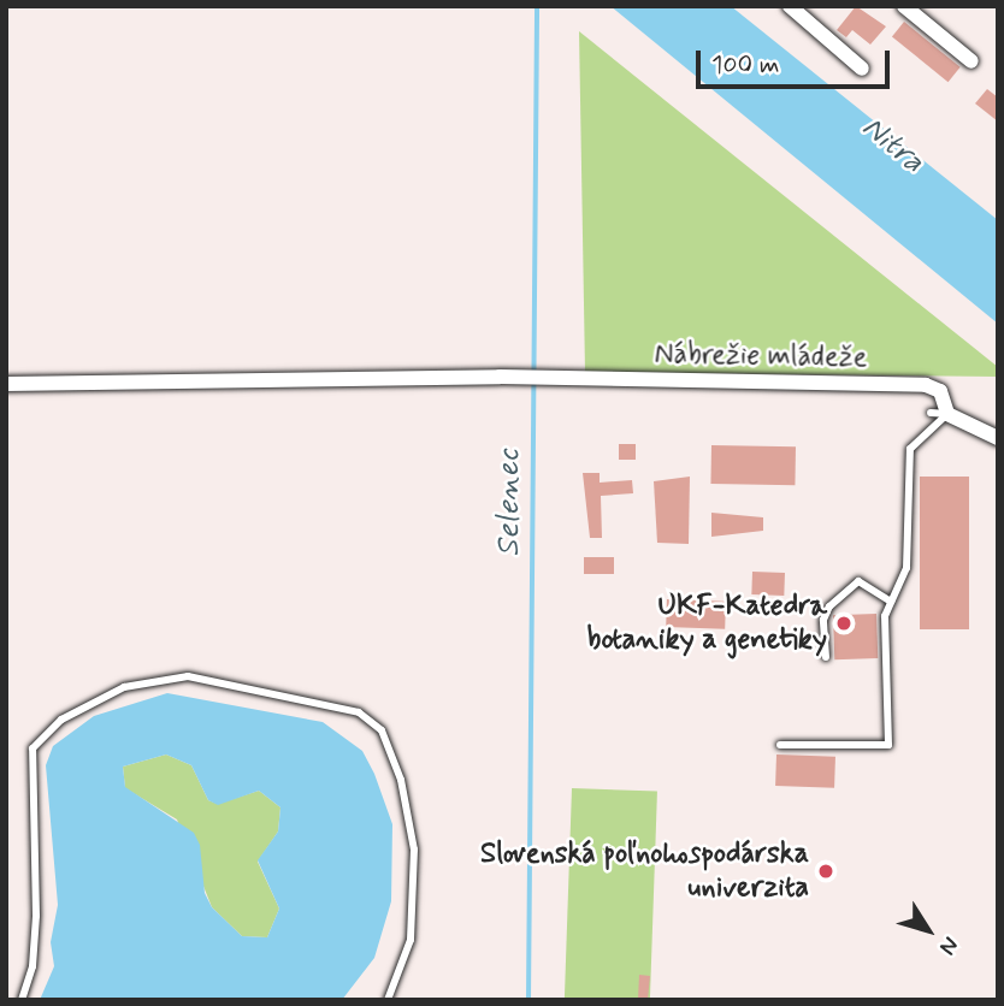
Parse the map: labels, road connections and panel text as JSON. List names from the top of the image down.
{
  "streets": {
    "street": ["Nábrežie mládeže"]
  },
  "water": ["Nitra", "Selenec"],
  "places": ["UKF-Katedra botaniky a genetiky", "Slovenská poľnohospodárska univerzita"],
  "scale_bar": "100 m",
  "north": "bottom right"
}
